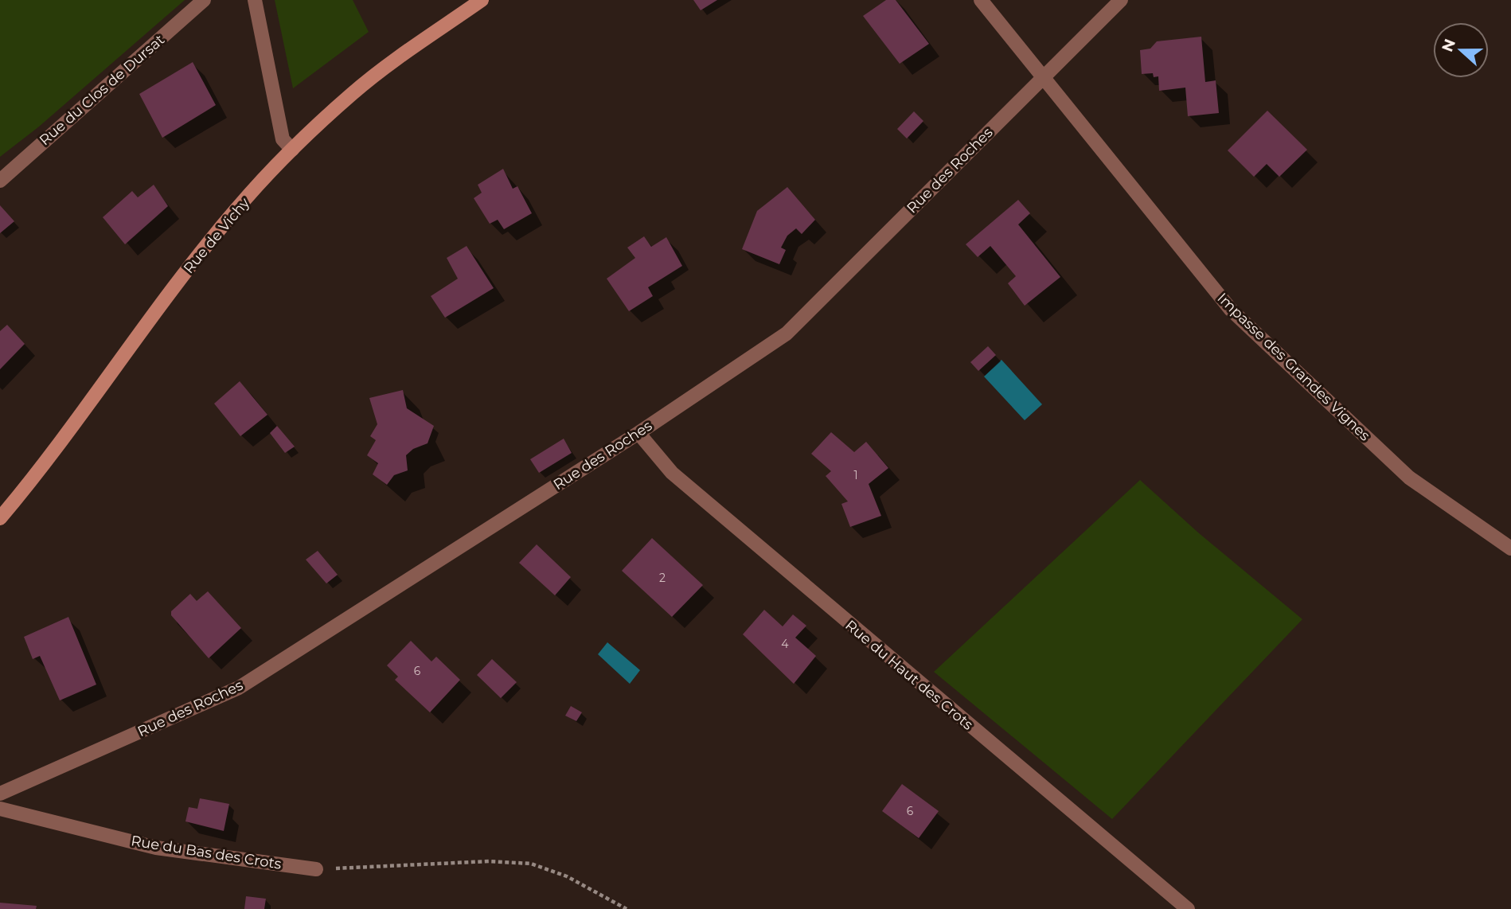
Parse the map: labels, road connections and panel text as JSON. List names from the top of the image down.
{
  "streets": {
    "street": [
      "Rue du Clos de Dursat",
      "Rue des Roches",
      "Rue de Vichy",
      "Impasse des Grandes Vignes",
      "Rue du Haut des Crots",
      "Rue du Bas des Crots"
    ]
  },
  "crossings": [
    ["Rue des Roches", "Impasse des Grandes Vignes"],
    ["Rue des Roches", "Rue du Haut des Crots"]
  ],
  "house_numbers": [
    "1",
    "2",
    "4",
    "6",
    "6"
  ],
  "north": "left"
}
